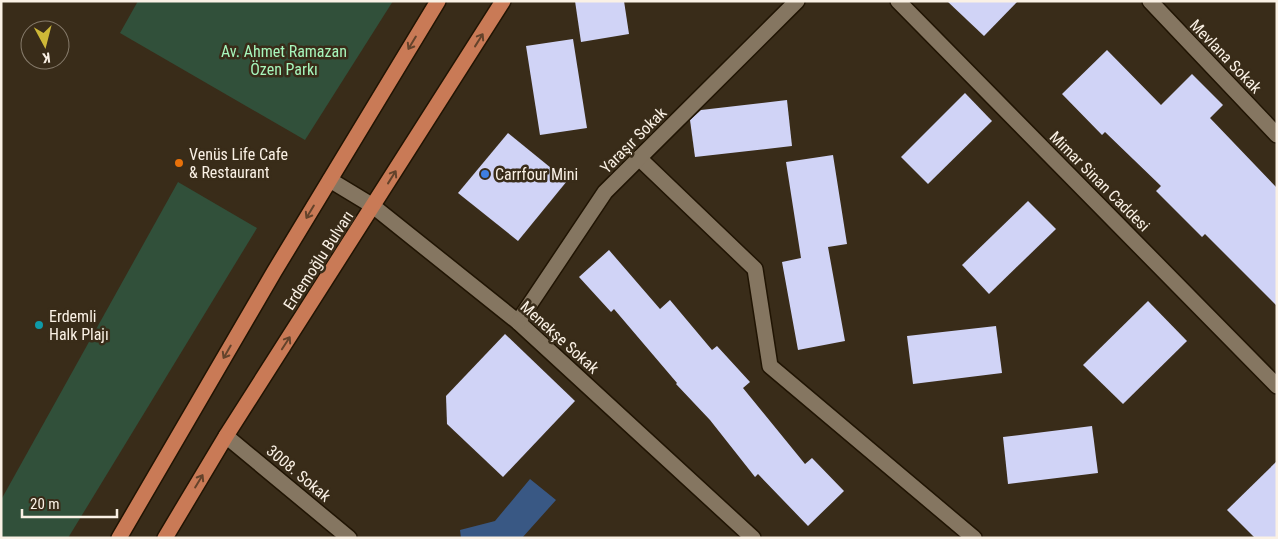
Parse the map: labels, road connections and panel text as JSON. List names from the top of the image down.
{
  "streets": {
    "main road": ["Erdemoğlu Bulvarı"],
    "street": [
      "Mevlana Sokak",
      "Yaraşır Sokak",
      "Mimar Sinan Caddesi",
      "Menekşe Sokak",
      "3008. Sokak"
    ]
  },
  "crossings": [
    ["Yaraşır Sokak", "Menekşe Sokak"],
    ["Erdemoğlu Bulvarı", "Menekşe Sokak"],
    ["Erdemoğlu Bulvarı", "3008. Sokak"]
  ],
  "parks": ["Av. Ahmet Ramazan Özen Parkı"],
  "places": ["Venüs Life Cafe & Restaurant", "Carrfour Mini", "Erdemli Halk Plajı"],
  "scale_bar": "20 m",
  "north": "bottom"
}
